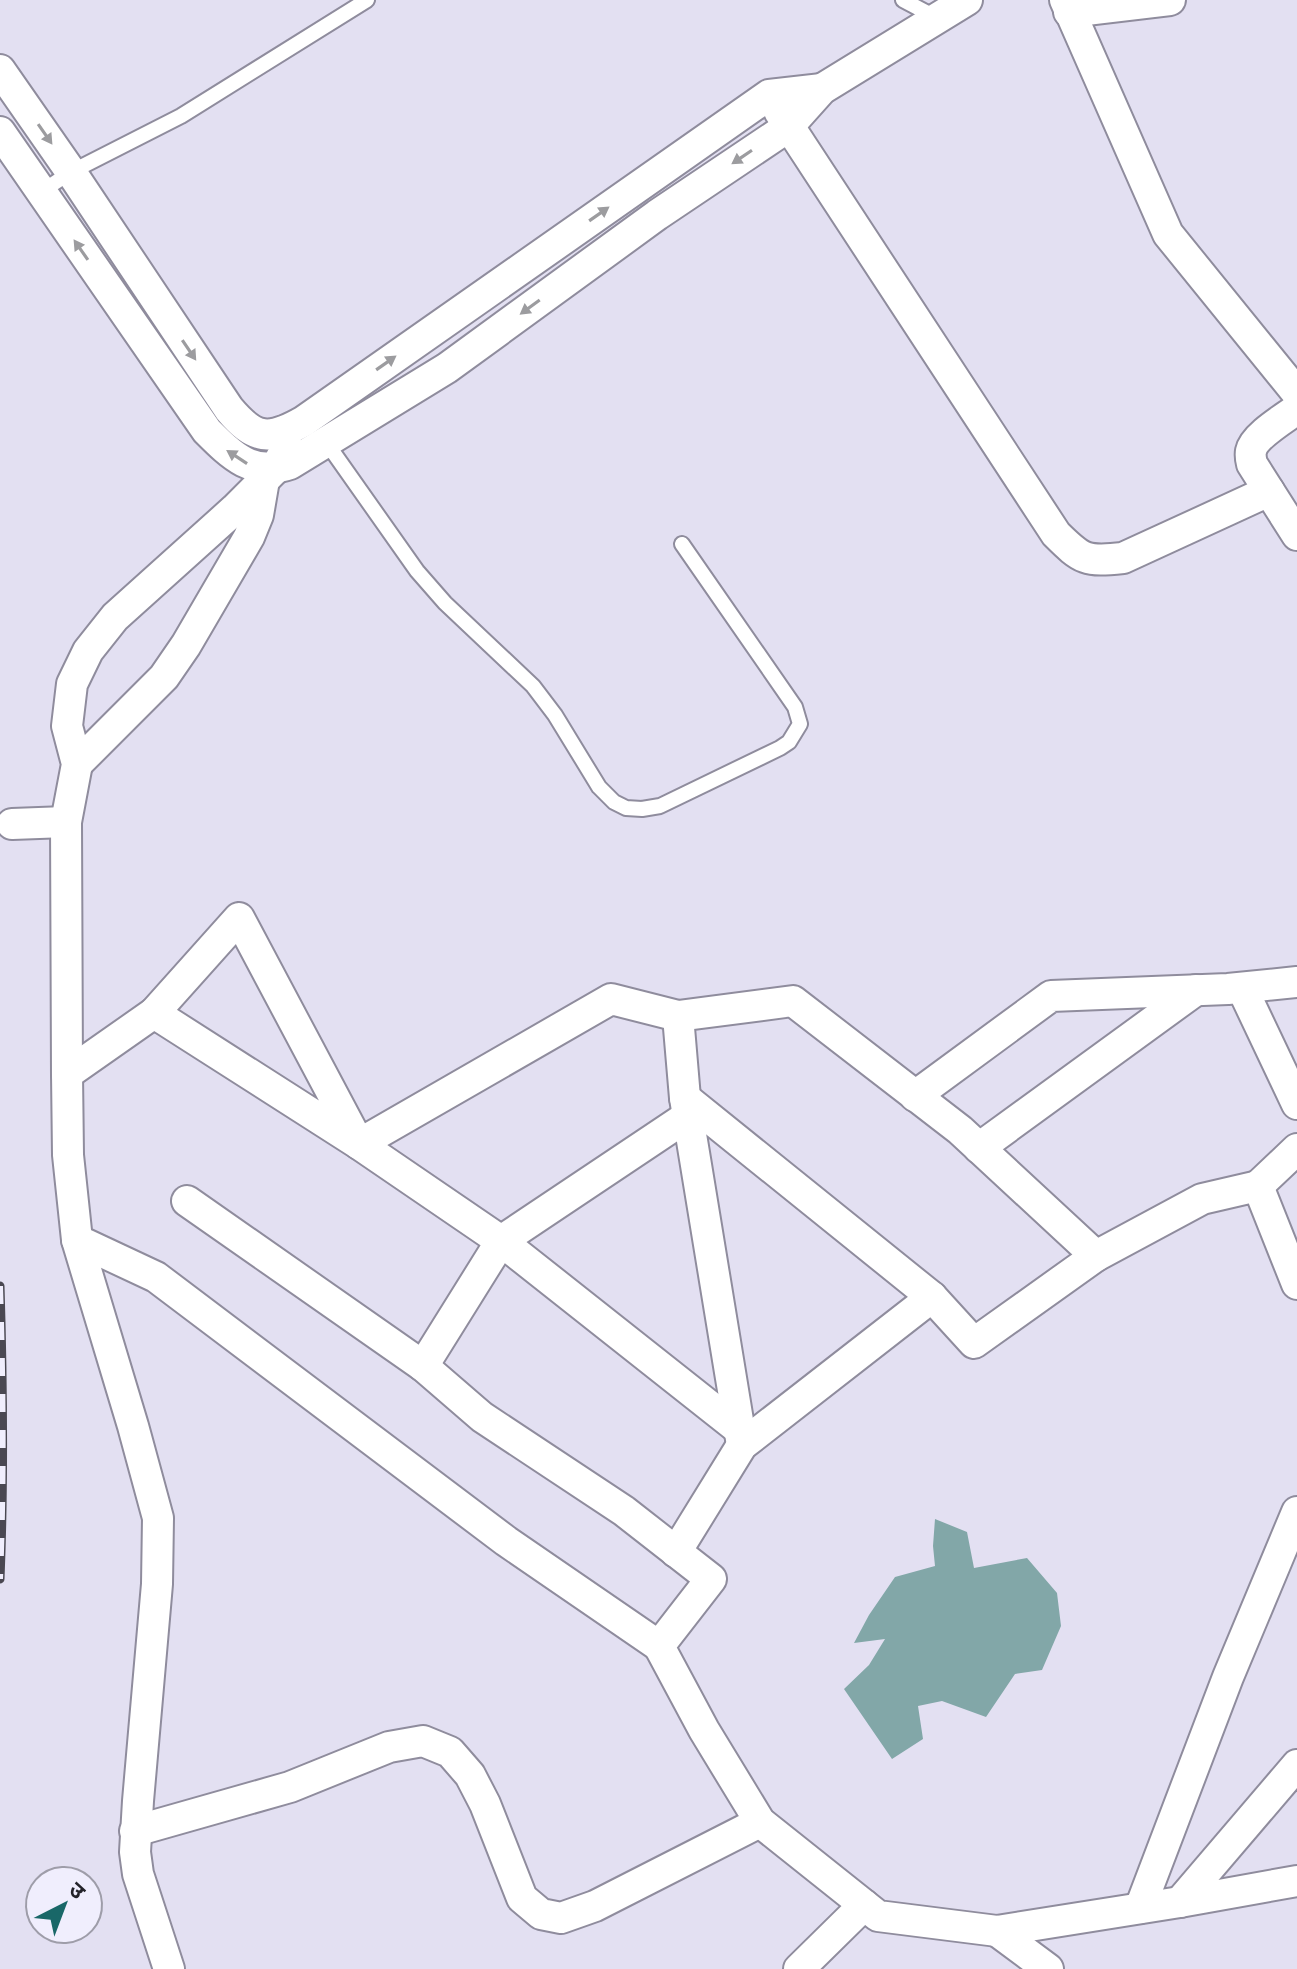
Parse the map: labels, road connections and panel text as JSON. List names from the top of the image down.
{
  "north": "top right"
}
